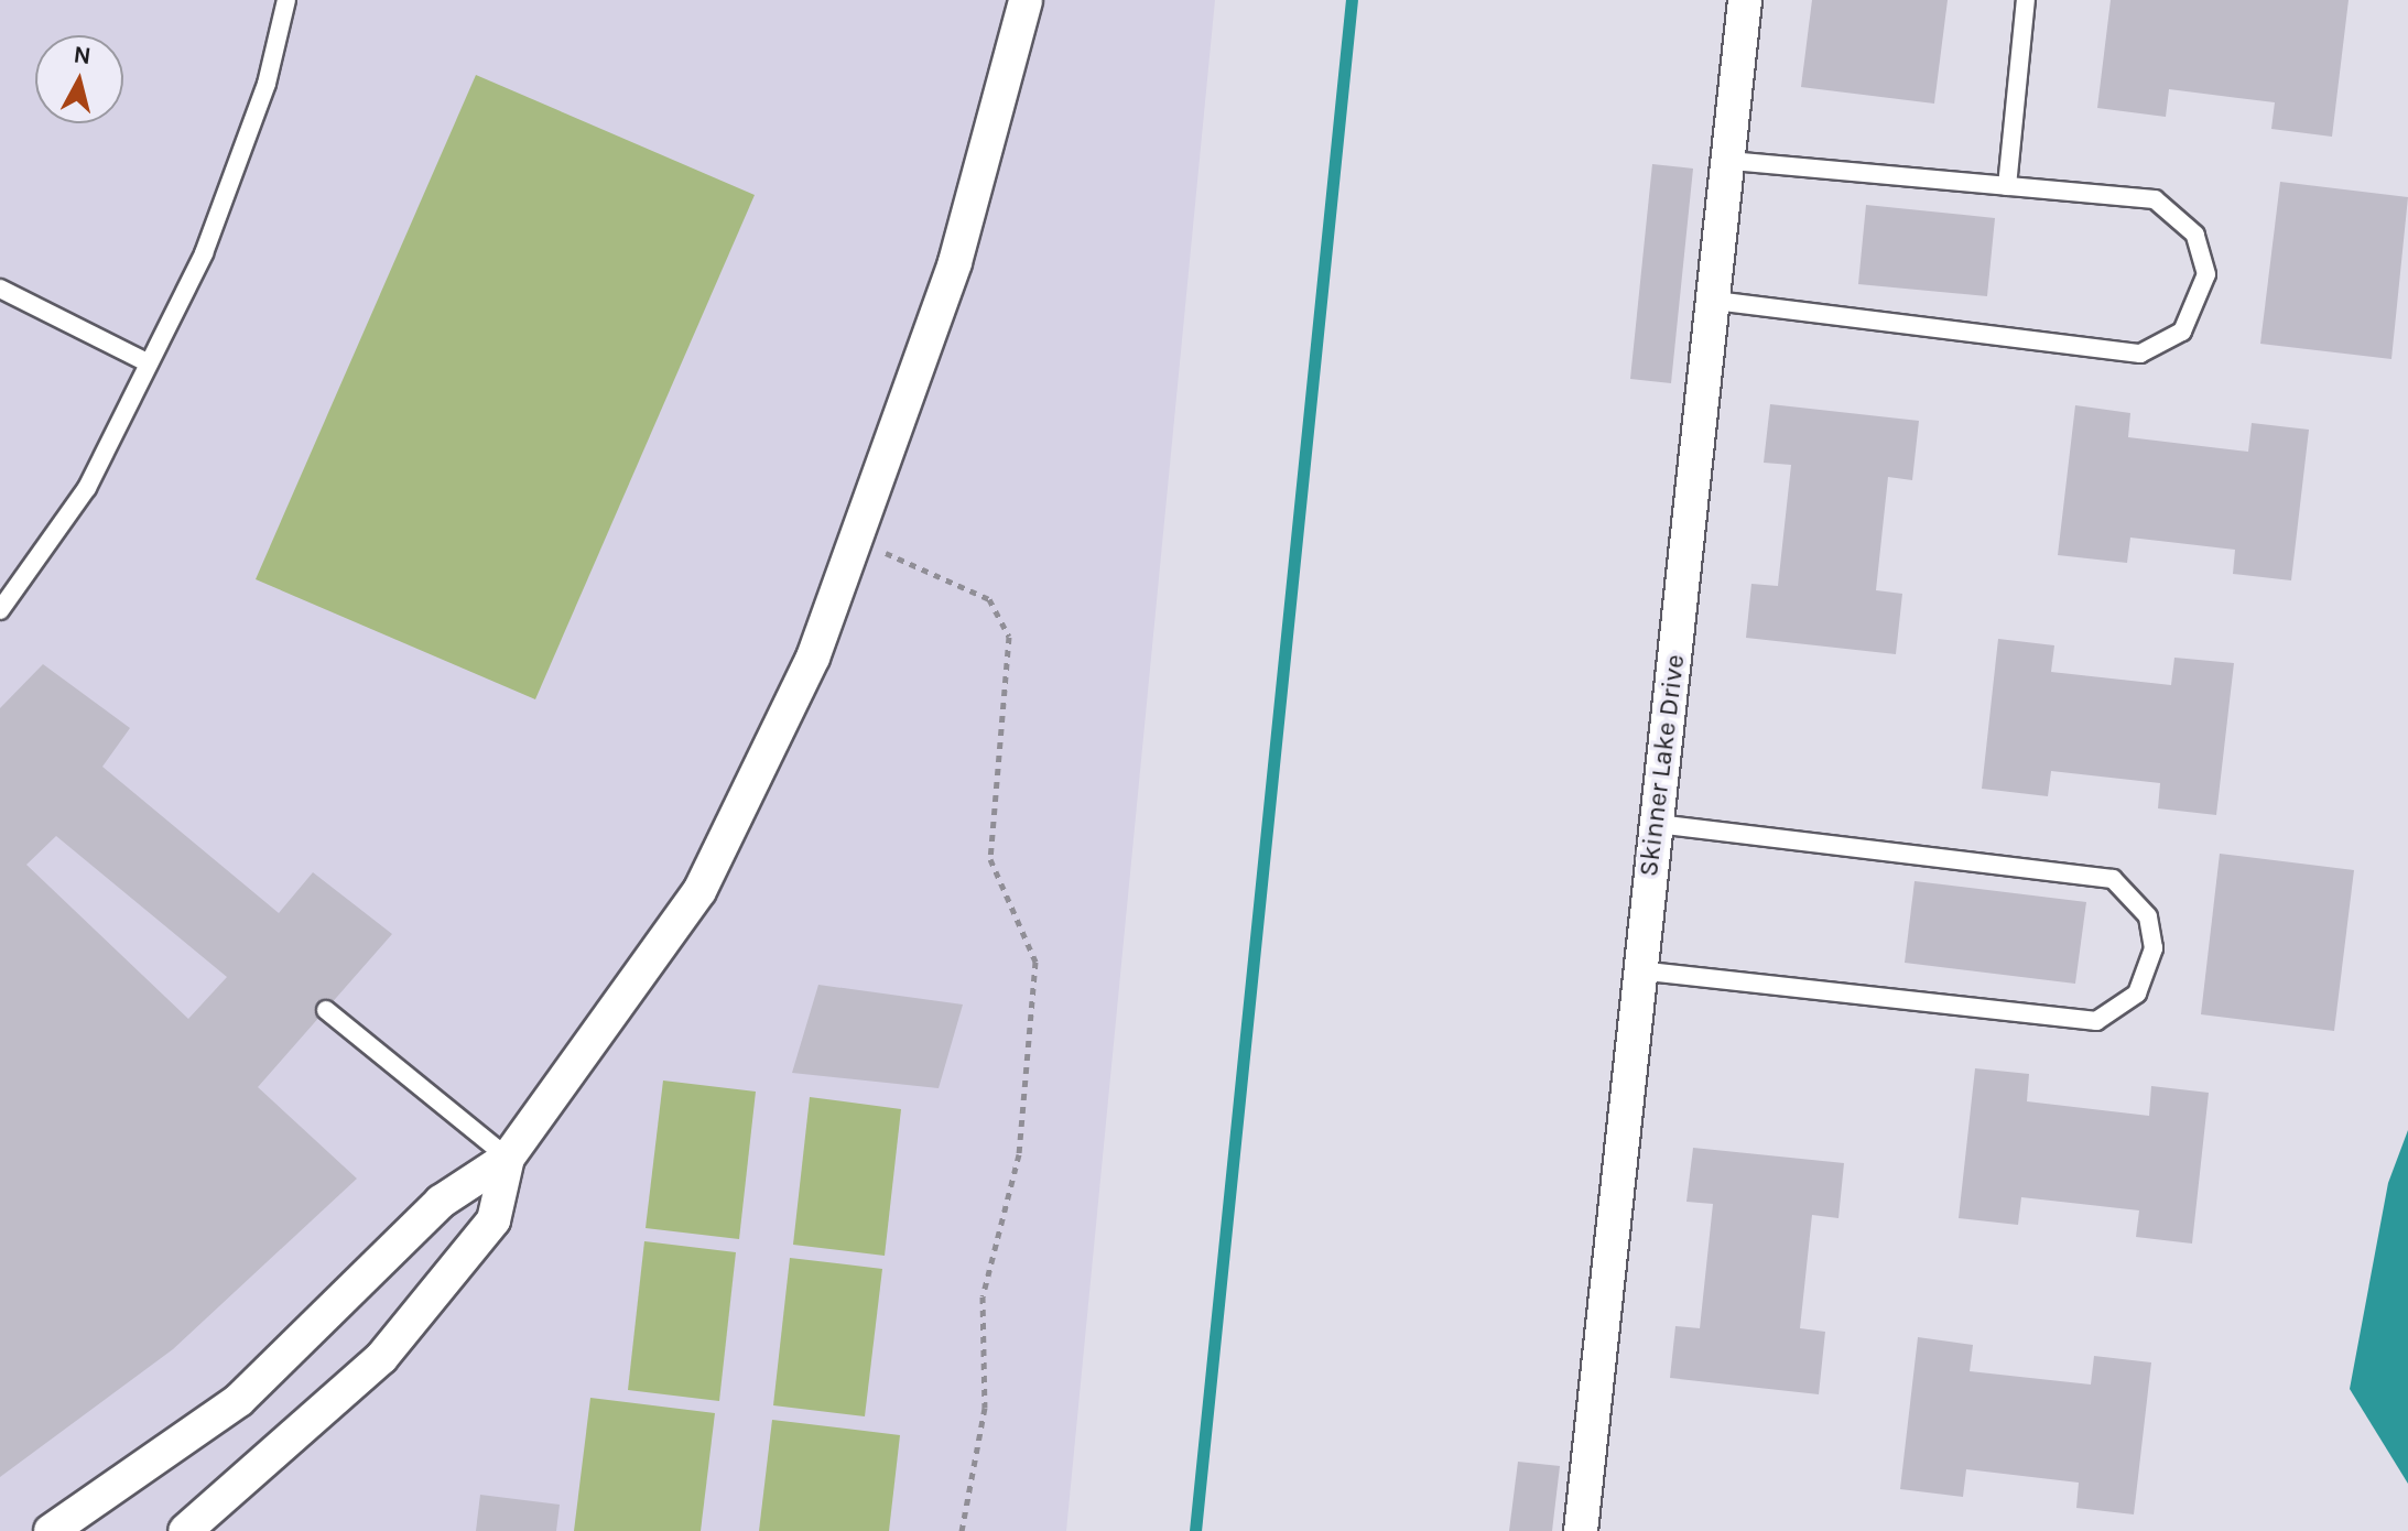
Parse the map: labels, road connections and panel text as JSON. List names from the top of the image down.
{
  "streets": {
    "street": ["Skinner Lake Drive"]
  },
  "north": "top"
}
